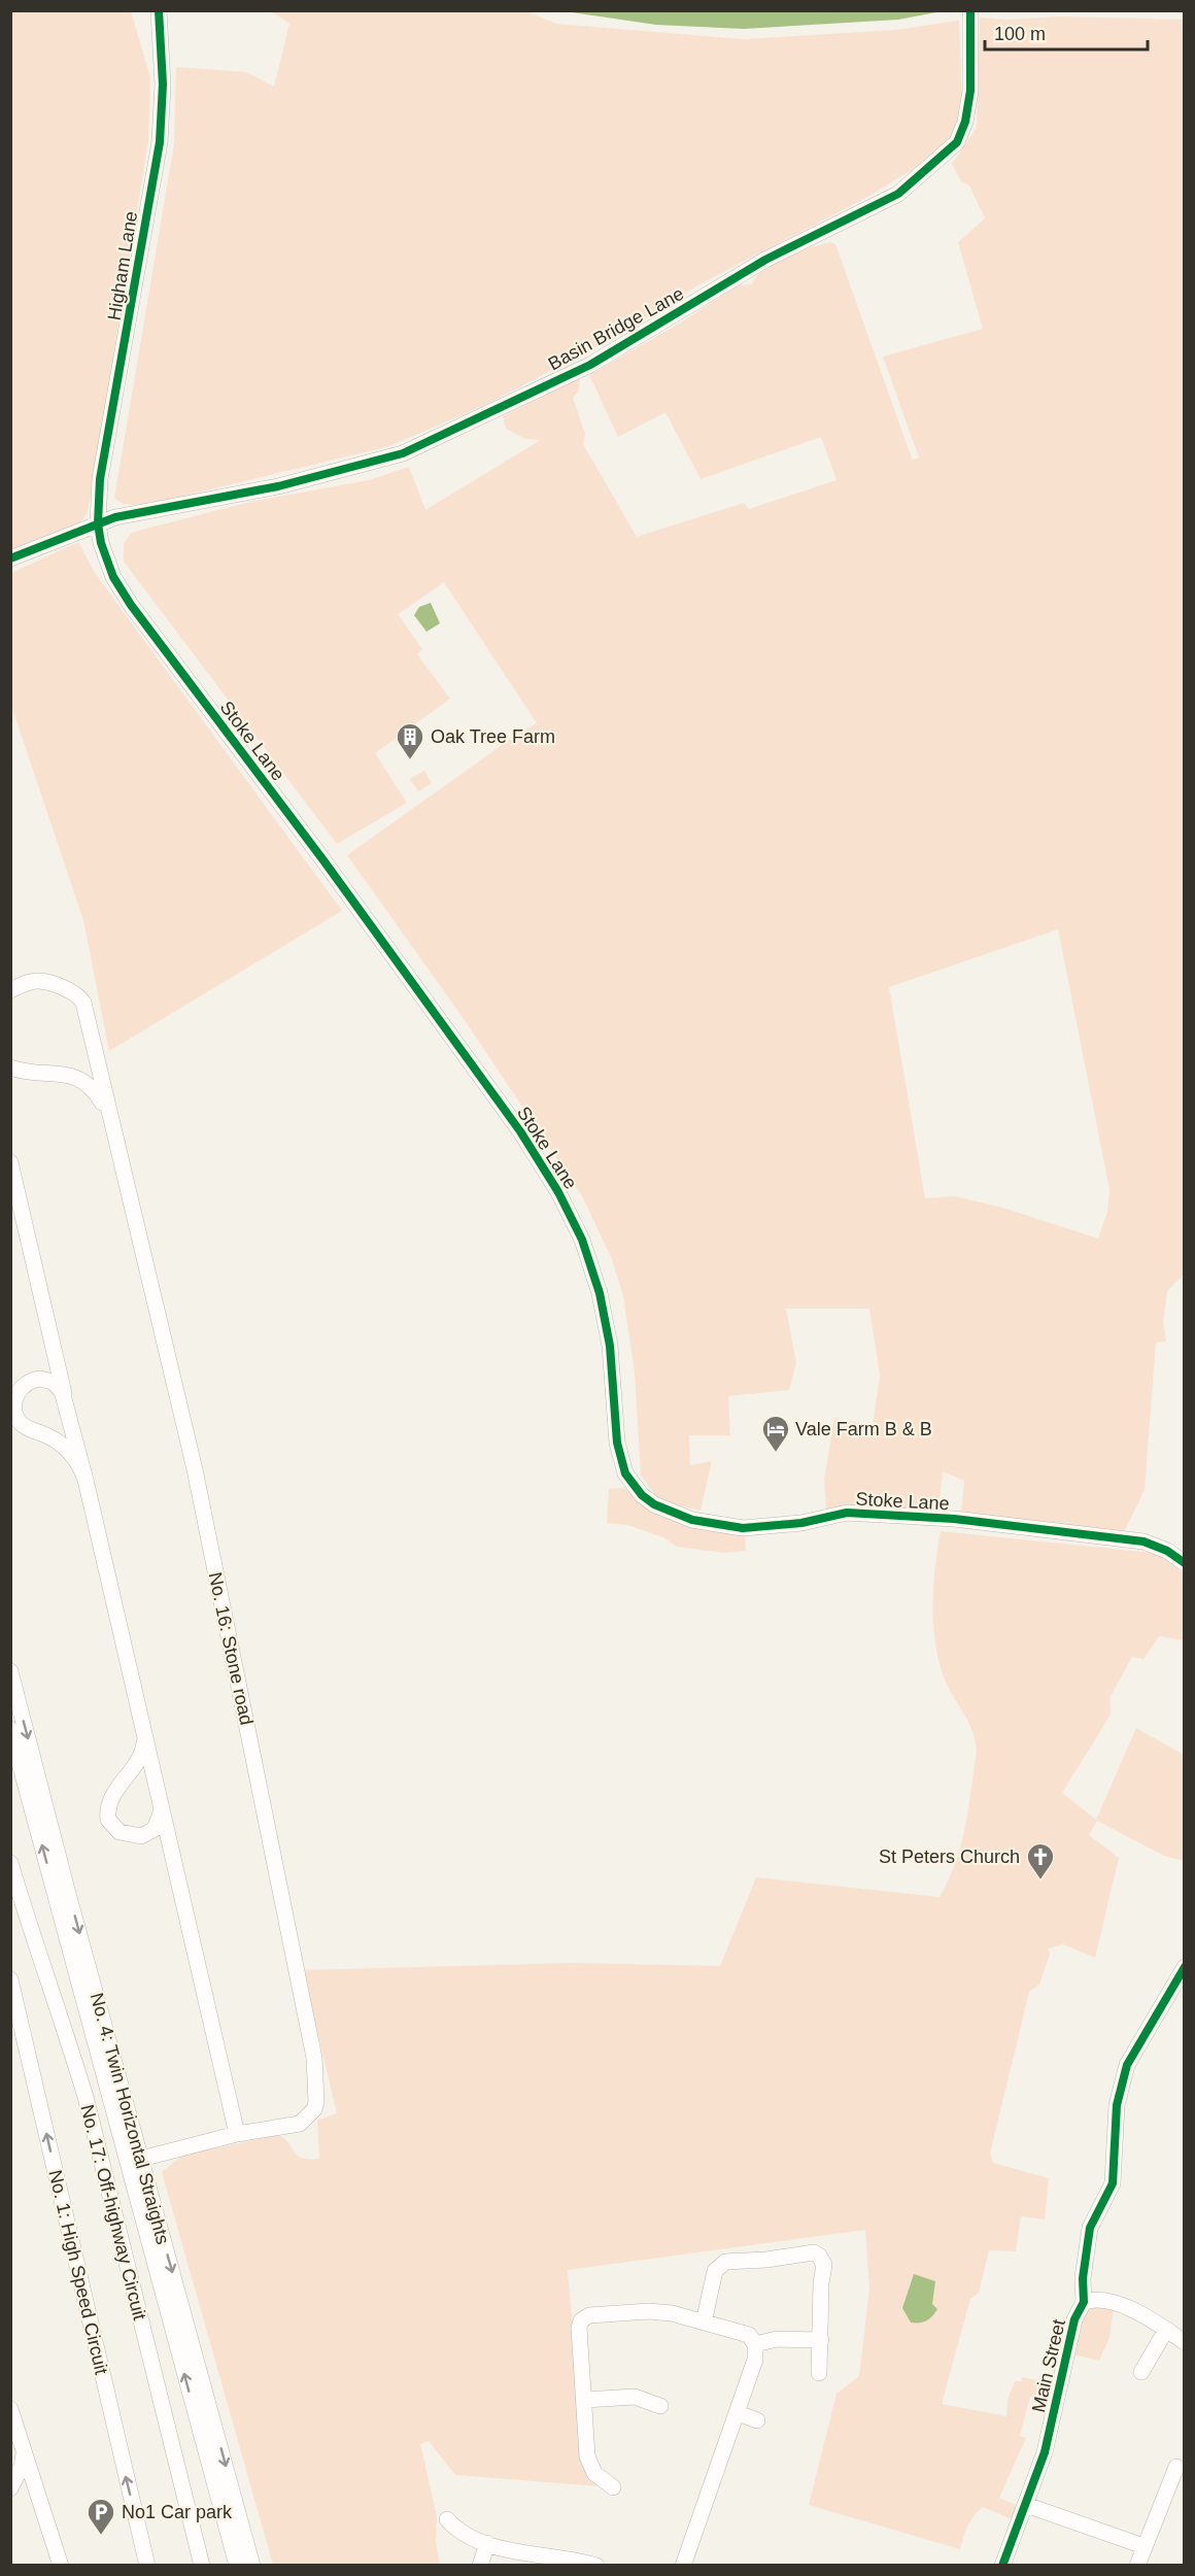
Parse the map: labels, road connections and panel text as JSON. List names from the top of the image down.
{
  "streets": {
    "street": [
      "Higham Lane",
      "Basin Bridge Lane",
      "Stoke Lane",
      "No. 16: Stone road",
      "No. 4: Twin Horizontal Straights",
      "No. 17: Off-highway Circuit",
      "No. 1: High Speed Circuit",
      "Main Street"
    ]
  },
  "crossings": [
    ["Higham Lane", "Basin Bridge Lane"],
    ["Higham Lane", "Stoke Lane"],
    ["Basin Bridge Lane", "Stoke Lane"],
    ["No. 16: Stone road", "No. 4: Twin Horizontal Straights"]
  ],
  "one_way": ["No. 1: High Speed Circuit"],
  "places": {
    "building": ["Oak Tree Farm"],
    "hotel": ["Vale Farm B & B"],
    "church": ["St Peters Church"],
    "parking": ["No1 Car park"]
  },
  "scale_bar": "100 m"
}
